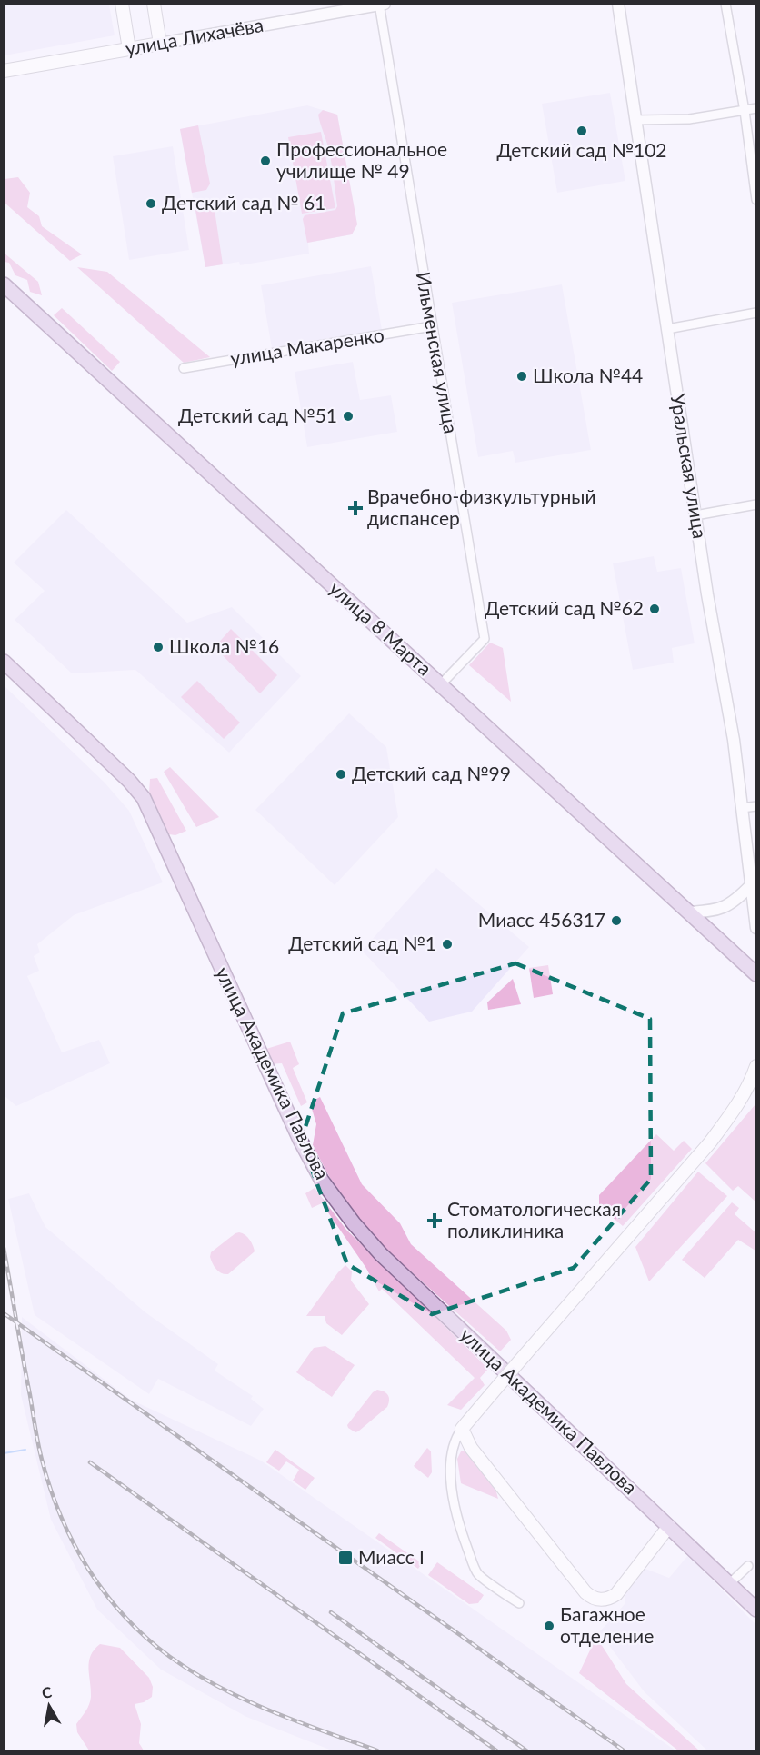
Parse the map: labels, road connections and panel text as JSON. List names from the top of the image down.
{
  "streets": {
    "main road": ["улица Лихачёва", "улица 8 Марта", "улица Академика Павлова"],
    "street": ["улица Макаренко", "Ильменская улица", "Уральская улица"]
  },
  "crossings": [
    ["улица Лихачёва", "Ильменская улица"],
    ["улица Макаренко", "Ильменская улица"],
    ["Ильменская улица", "улица 8 Марта"]
  ],
  "places": {
    "other": [
      "Детский сад №102",
      "Профессиональное училище № 49",
      "Детский сад № 61",
      "Школа №44",
      "Детский сад №51",
      "Детский сад №62",
      "Школа №16",
      "Детский сад №99",
      "Миасс 456317",
      "Детский сад №1",
      "Багажное отделение"
    ],
    "health": ["Врачебно-физкультурный диспансер", "Стоматологическая поликлиника"],
    "transit": ["Миасс I"]
  },
  "north": "top"
}
